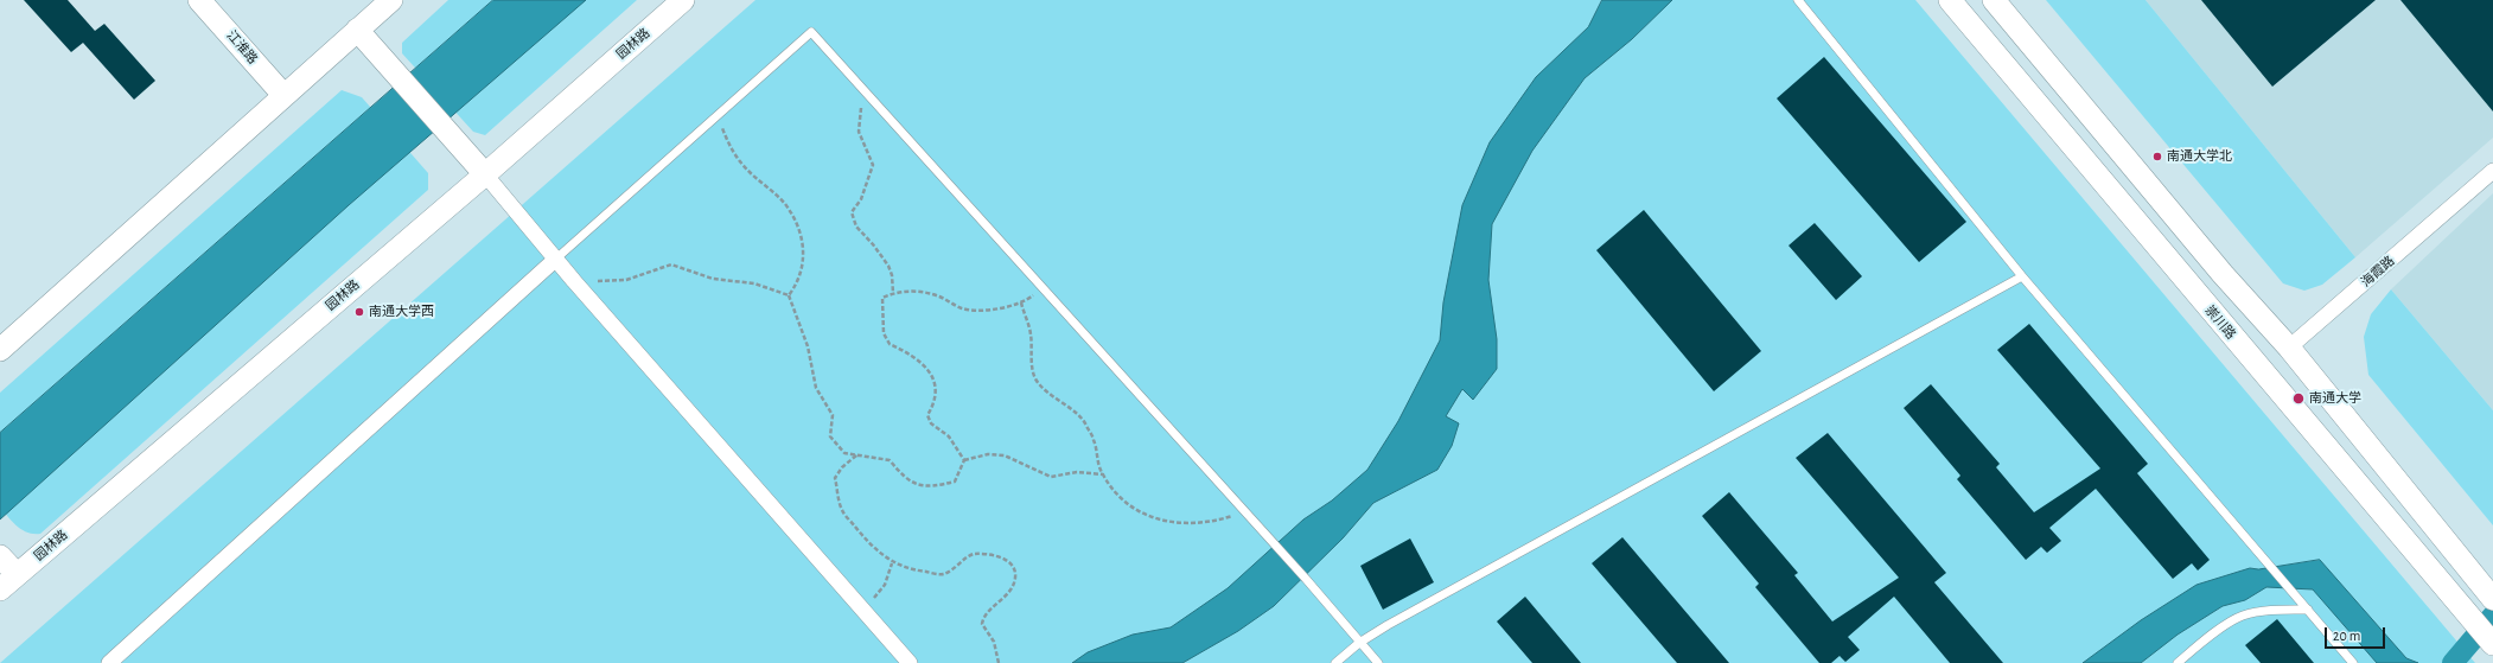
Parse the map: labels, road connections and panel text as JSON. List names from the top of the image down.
{
  "streets": {
    "main road": [
      "园林路",
      "江淮路",
      "海霞路",
      "崇川路"
    ]
  },
  "crossings": [
    ["海霞路", "崇川路"]
  ],
  "places": ["南通大学北", "南通大学西", "南通大学"],
  "scale_bar": "20 m"
}
